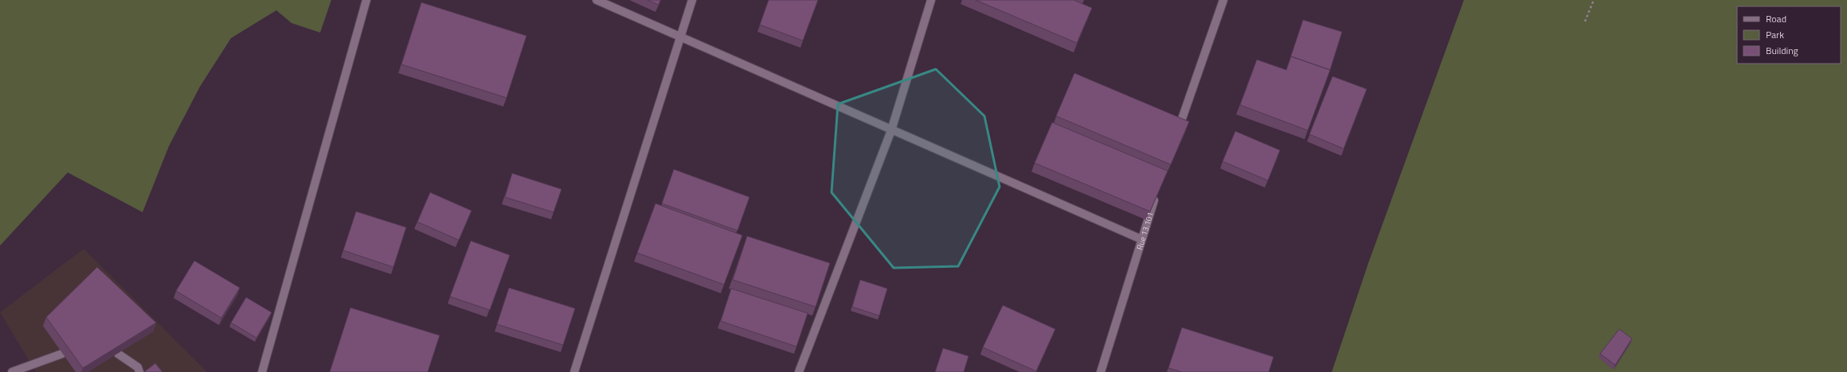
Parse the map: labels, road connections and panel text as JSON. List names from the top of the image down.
{
  "streets": {
    "street": ["Rue 13.101"]
  },
  "legend": ["Road", "Park", "Building"]
}
